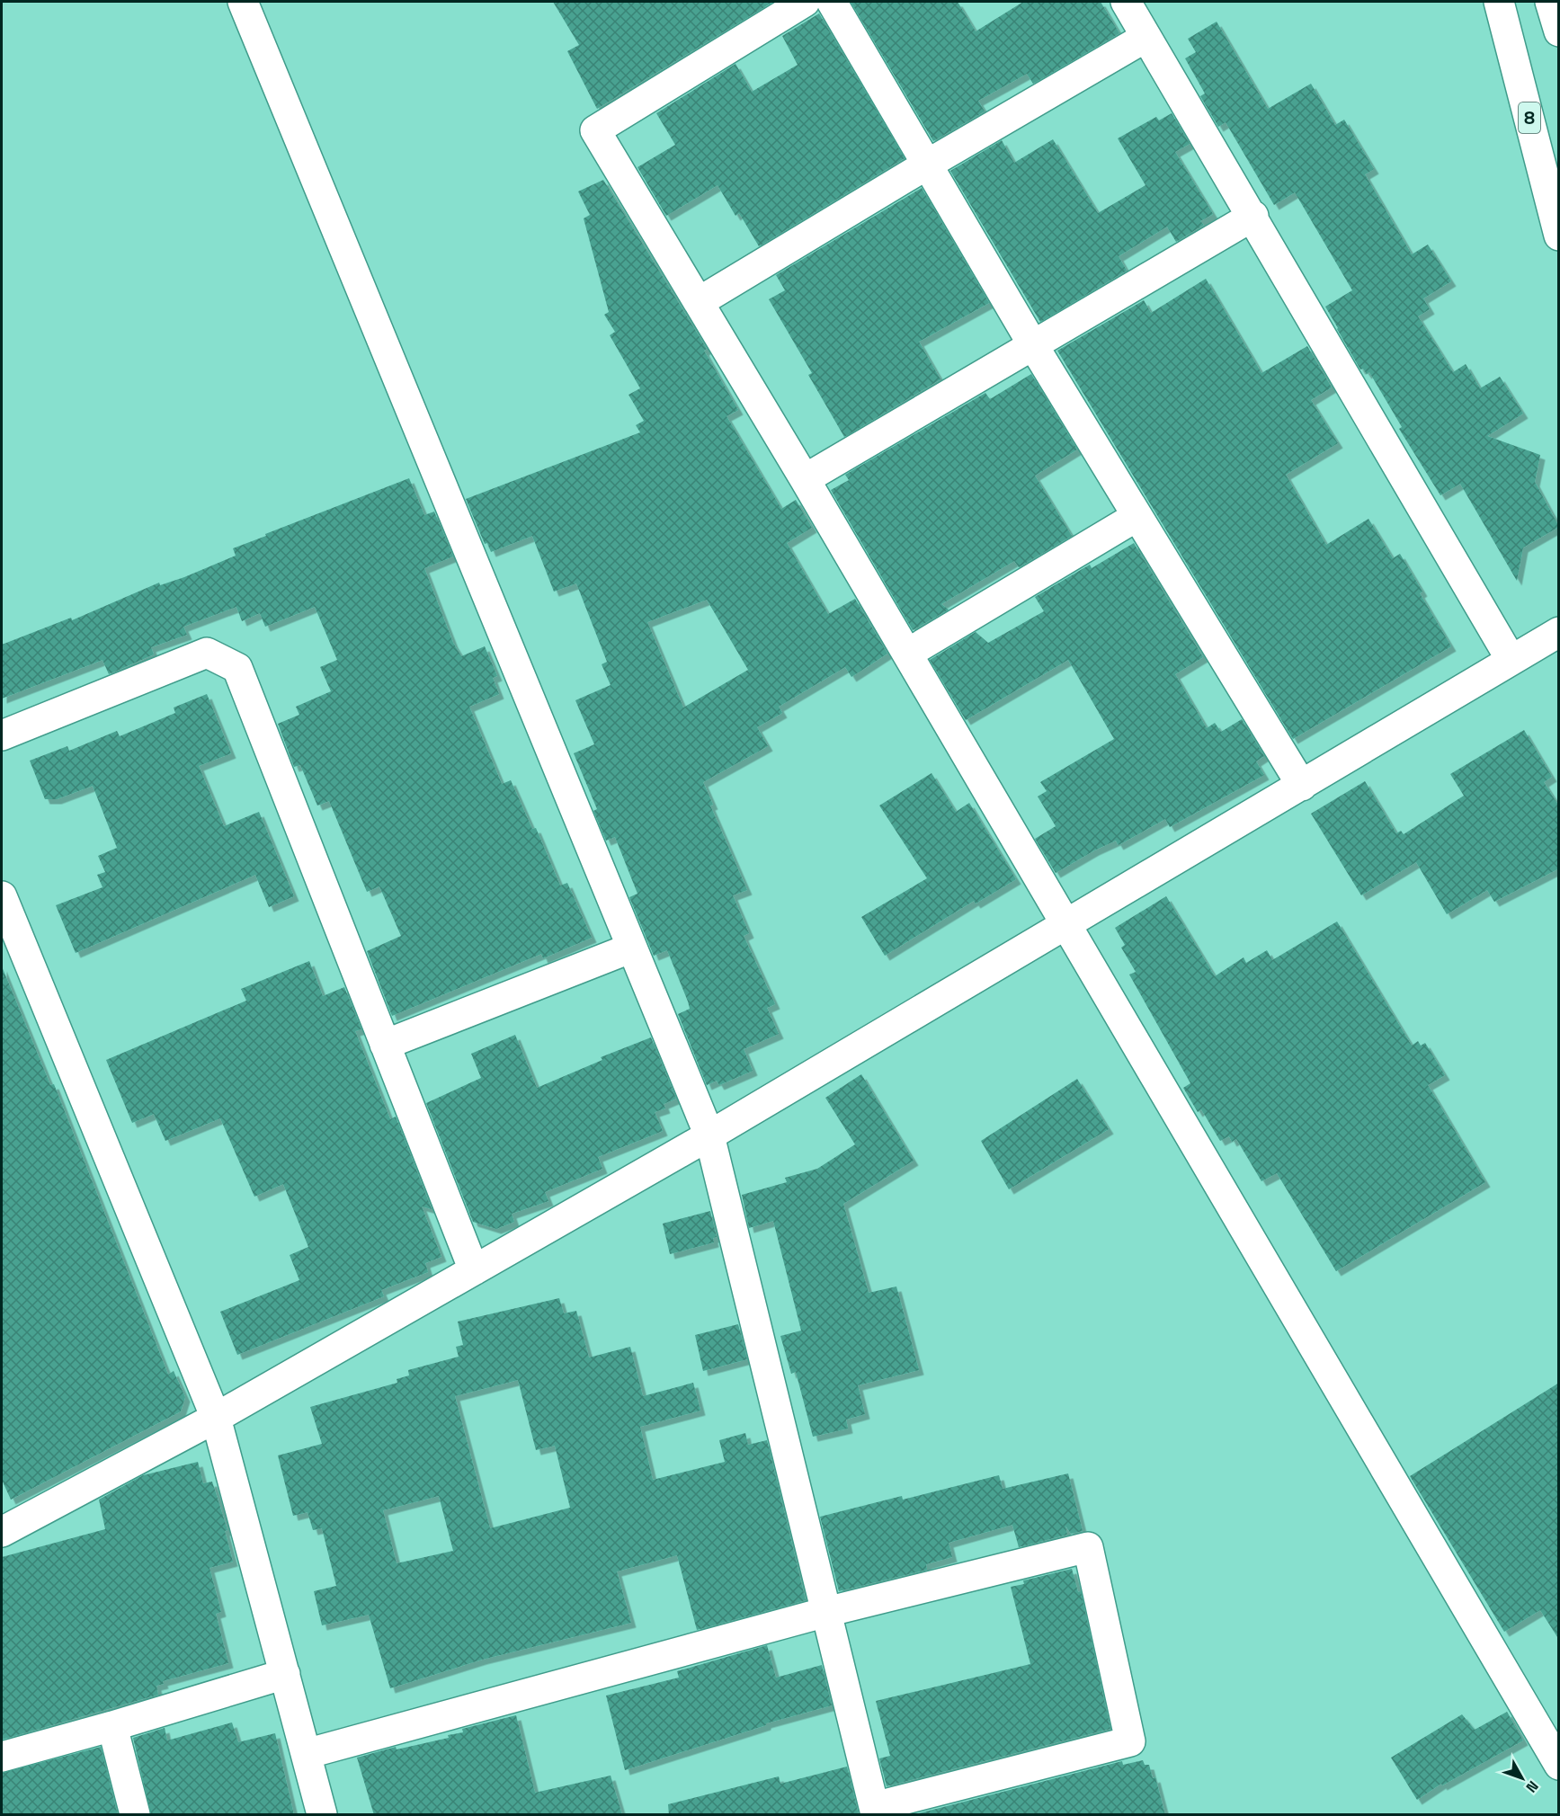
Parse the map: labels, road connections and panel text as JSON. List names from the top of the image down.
{
  "streets": {
    "main road": ["8"]
  },
  "north": "bottom right"
}
